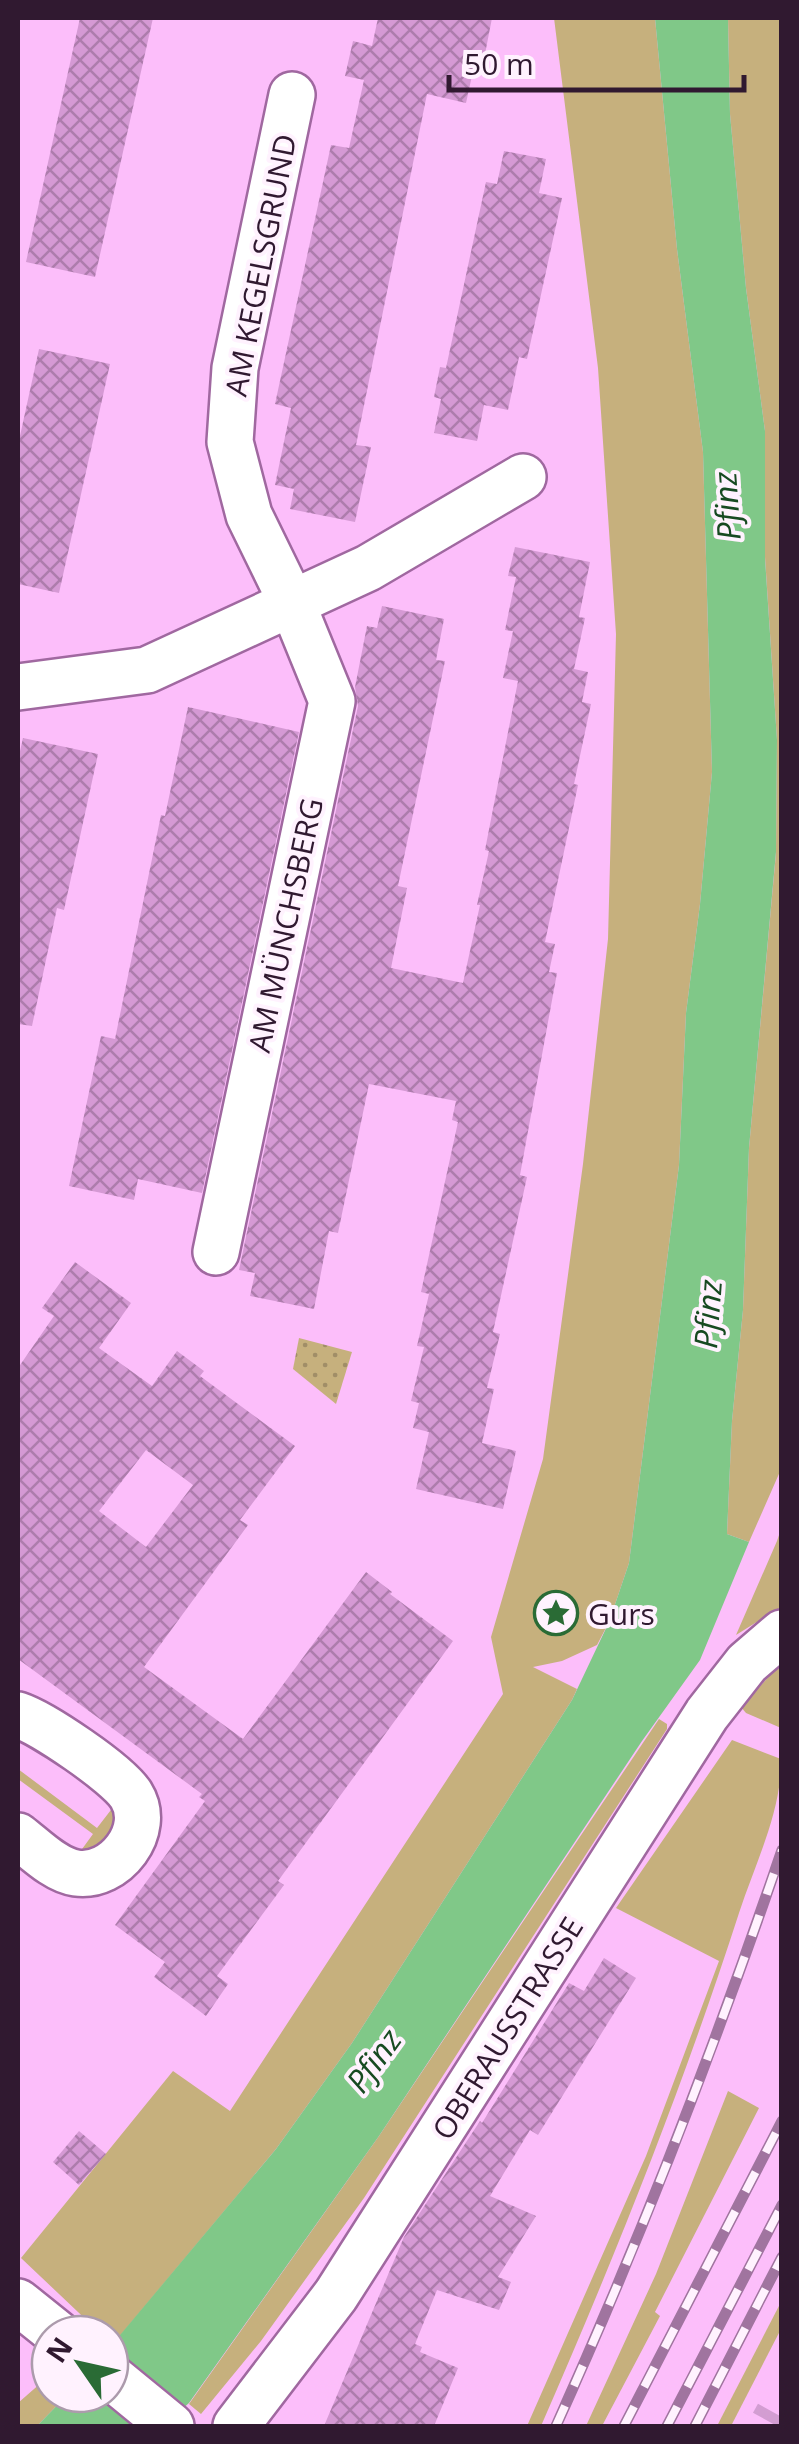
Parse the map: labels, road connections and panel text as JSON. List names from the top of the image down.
{
  "streets": {
    "street": ["AM KEGELSGRUND", "AM MÜNCHSBERG", "OBERAUSSTRASSE"]
  },
  "crossings": [
    ["AM KEGELSGRUND", "AM MÜNCHSBERG"]
  ],
  "water": ["Pfinz"],
  "places": {
    "place": ["Gurs"]
  },
  "scale_bar": "50 m",
  "north": "top left"
}
